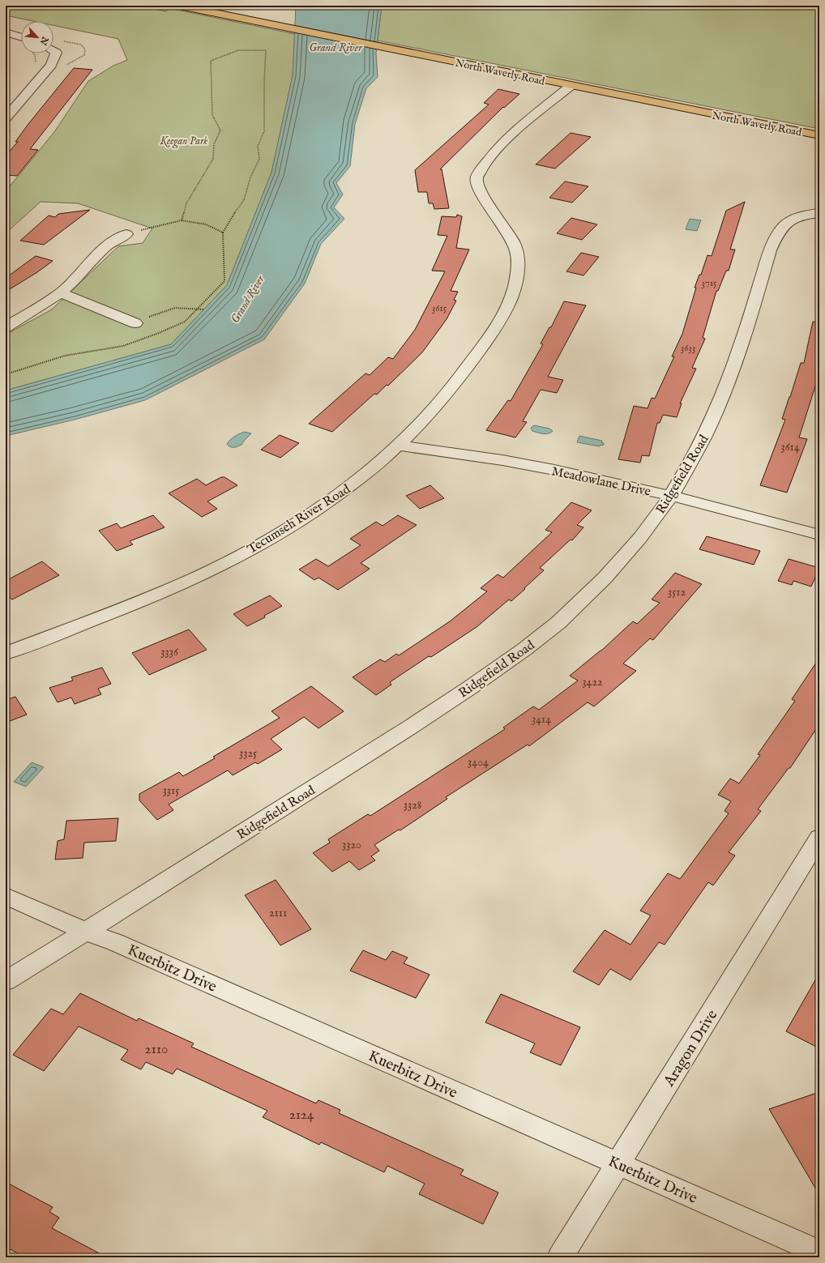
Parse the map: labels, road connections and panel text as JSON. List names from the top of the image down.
{
  "streets": {
    "main road": ["North Waverly Road"],
    "street": [
      "Ridgefield Road",
      "Meadowlane Drive",
      "Tecumseh River Road",
      "Kuerbitz Drive",
      "Aragon Drive"
    ]
  },
  "crossings": [
    ["North Waverly Road", "Tecumseh River Road"],
    ["Ridgefield Road", "Meadowlane Drive"],
    ["Ridgefield Road", "Kuerbitz Drive"],
    ["Meadowlane Drive", "Tecumseh River Road"],
    ["Kuerbitz Drive", "Aragon Drive"]
  ],
  "water": ["Grand River"],
  "parks": ["Keegan Park"],
  "house_numbers": [
    "3715",
    "3615",
    "3633",
    "3614",
    "3512",
    "3336",
    "3422",
    "3414",
    "3325",
    "3404",
    "3315",
    "3328",
    "3320",
    "2111",
    "2110",
    "2124"
  ],
  "north": "bottom right"
}
